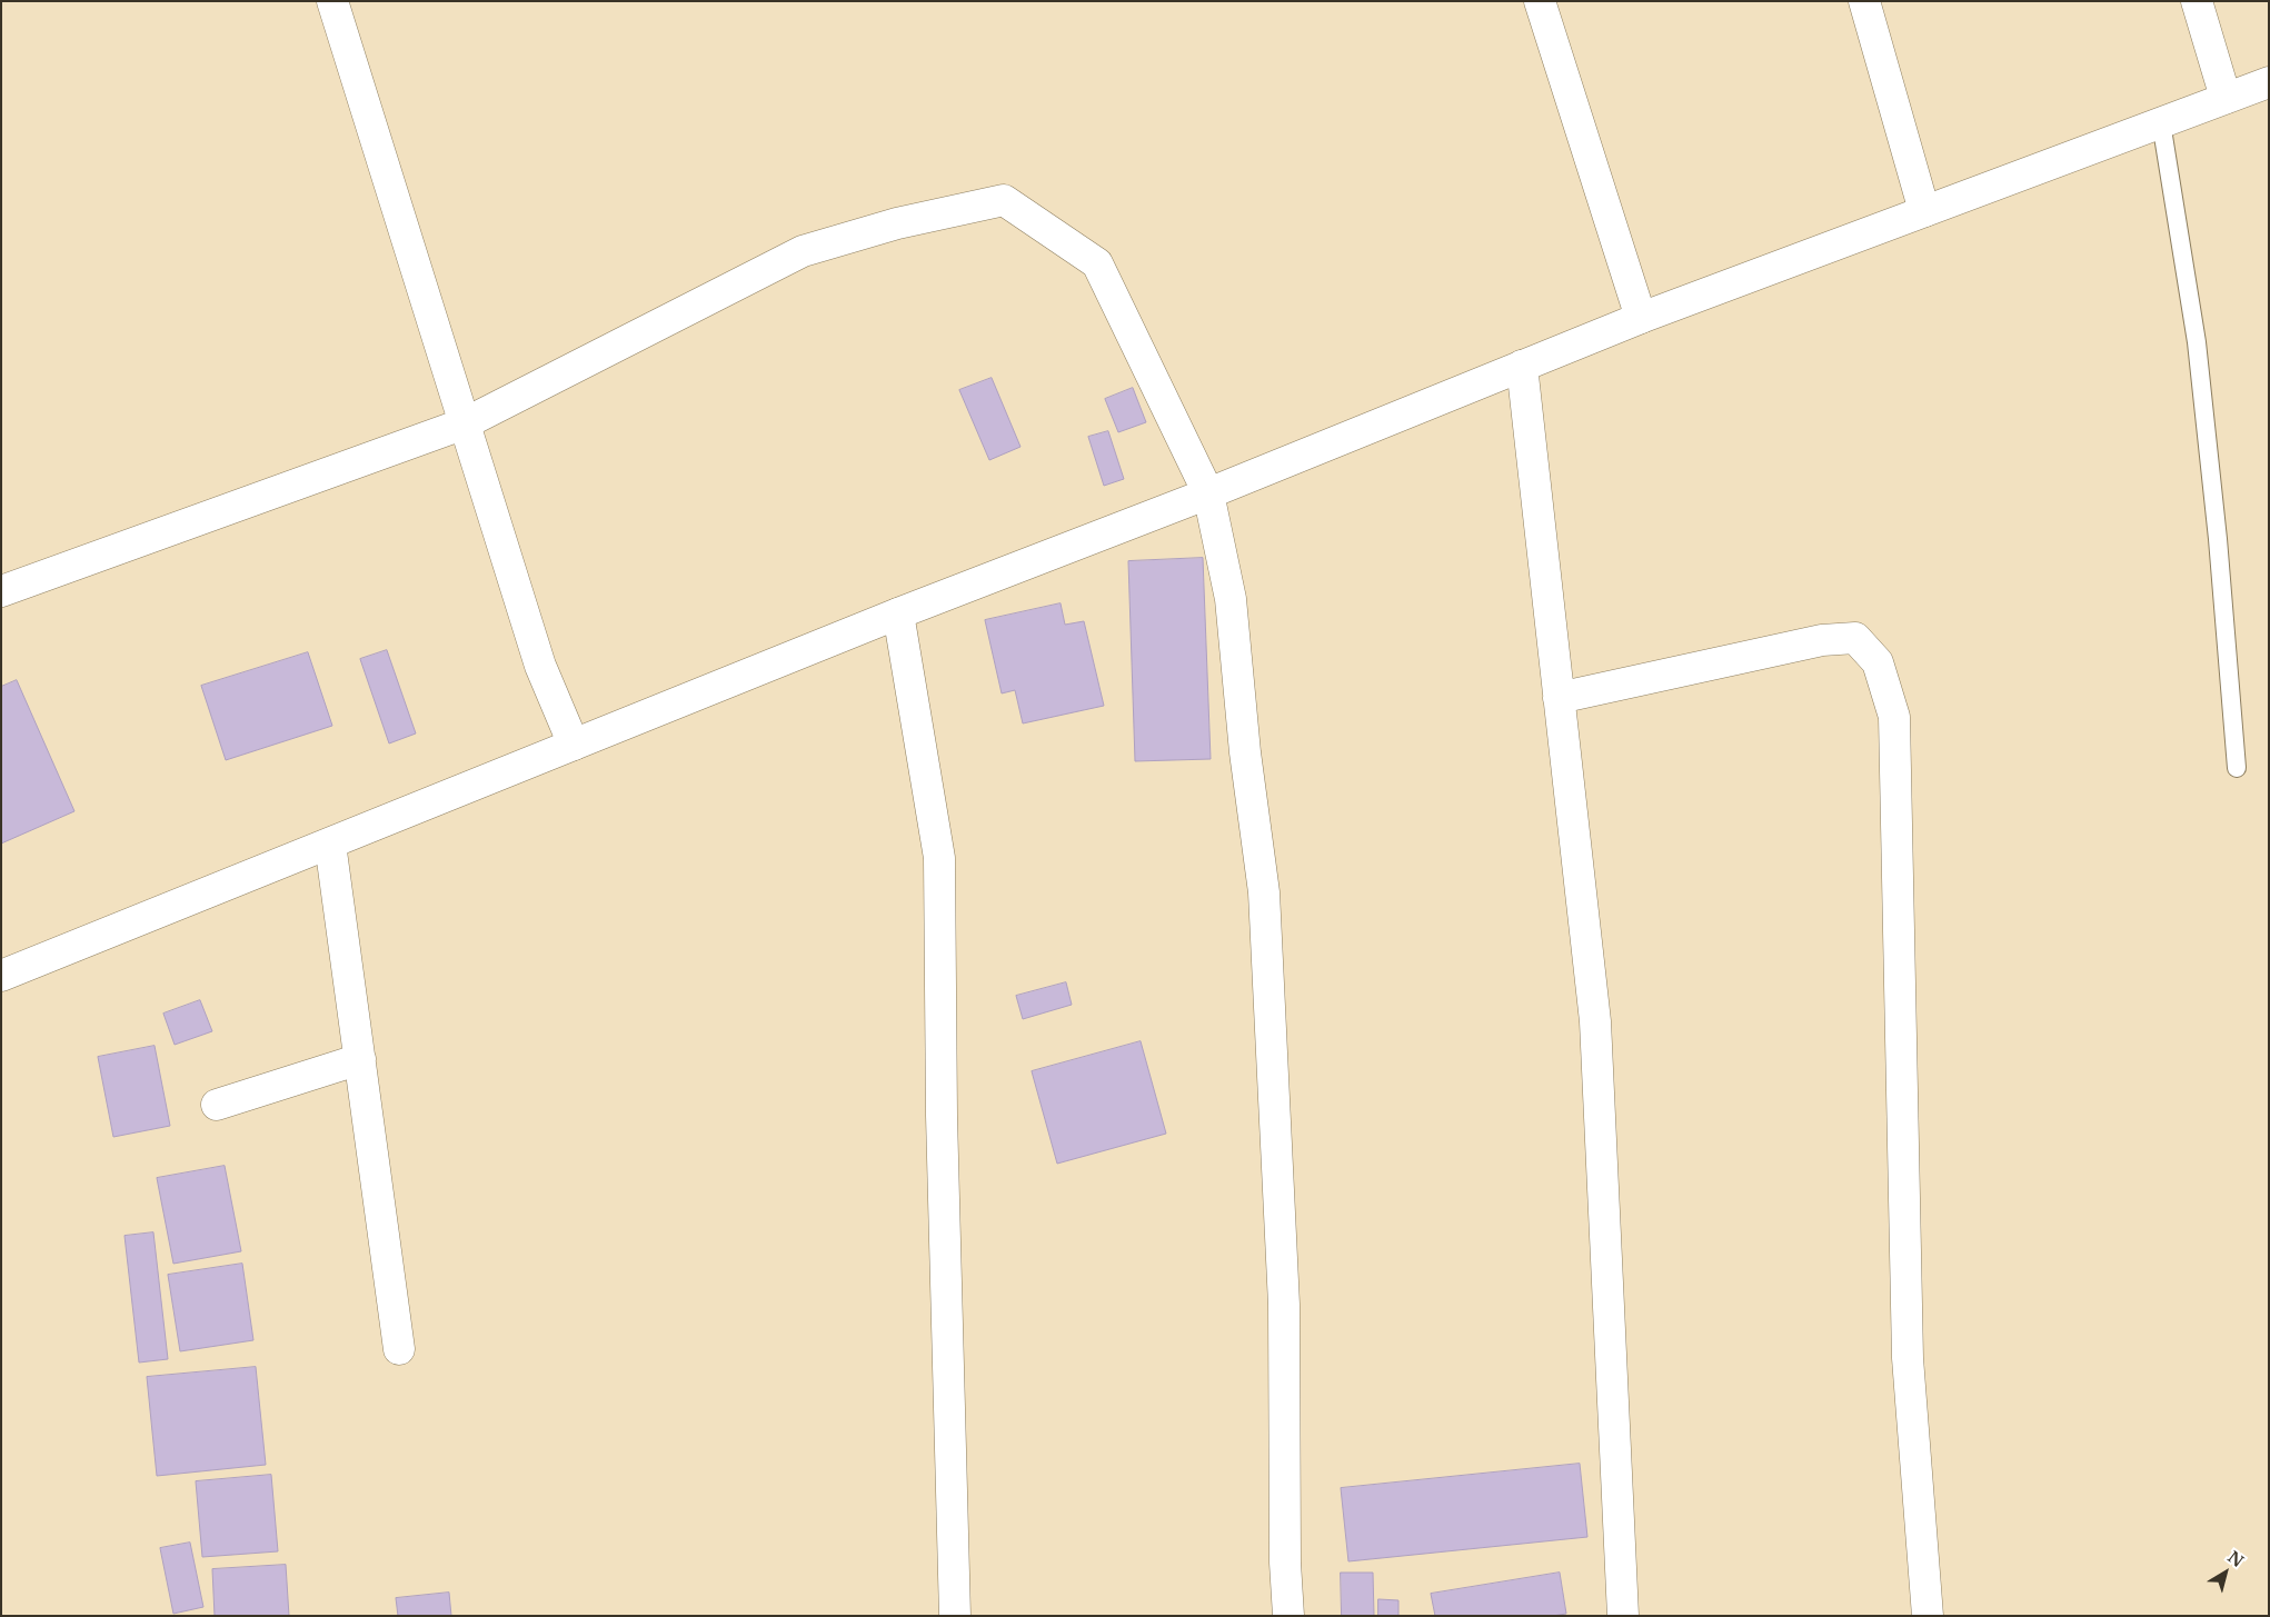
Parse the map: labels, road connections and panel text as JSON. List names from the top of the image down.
{
  "north": "top right"
}
